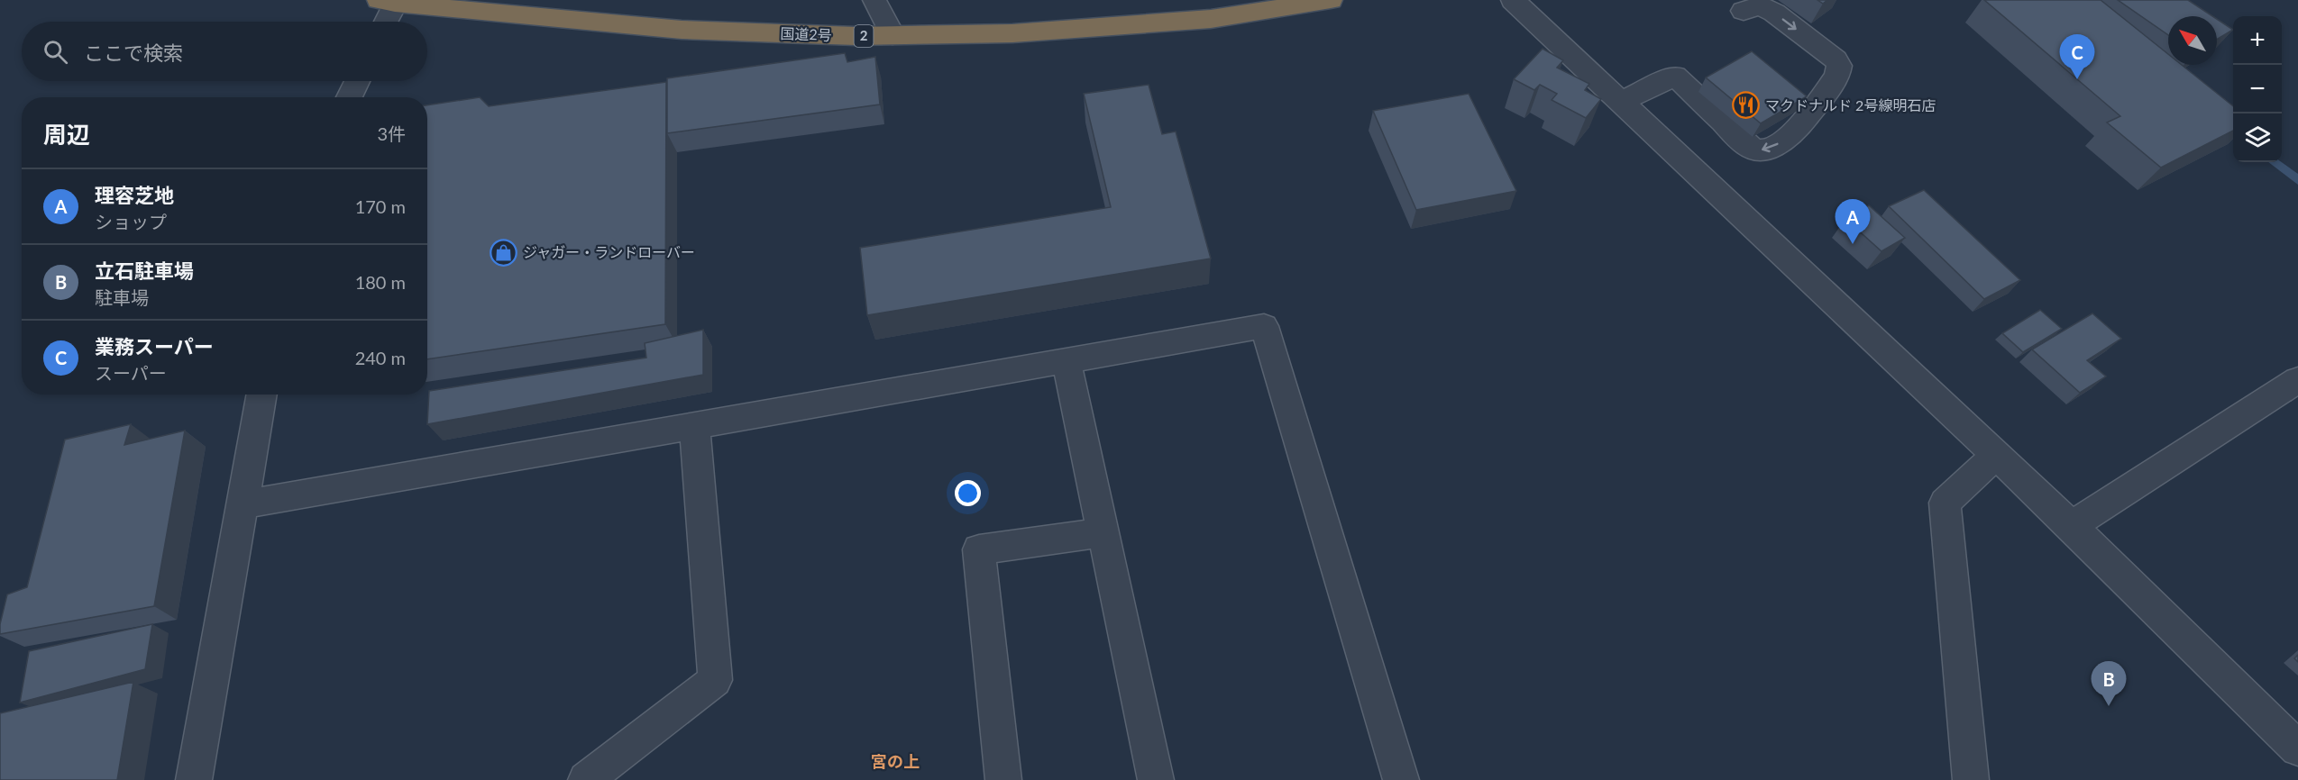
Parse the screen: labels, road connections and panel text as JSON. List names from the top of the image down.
{
  "streets": {
    "highway": ["国道2号", "2"]
  },
  "districts": ["宮の上"],
  "places": {
    "restaurant": ["マクドナルド 2号線明石店"],
    "shop": ["ジャガー・ランドローバー"]
  },
  "north": "top left",
  "page": {
    "map_buttons": ["+", "−"],
    "search": "ここで検索",
    "pins": ["C", "A", "B"],
    "heading": ["周辺", "3件"],
    "list": [
      {
        "mark": "A",
        "name": "理容芝地",
        "note": "ショップ",
        "value": "170 m"
      },
      {
        "mark": "B",
        "name": "立石駐車場",
        "note": "駐車場",
        "value": "180 m"
      },
      {
        "mark": "C",
        "name": "業務スーパー",
        "note": "スーパー",
        "value": "240 m"
      }
    ]
  }
}
